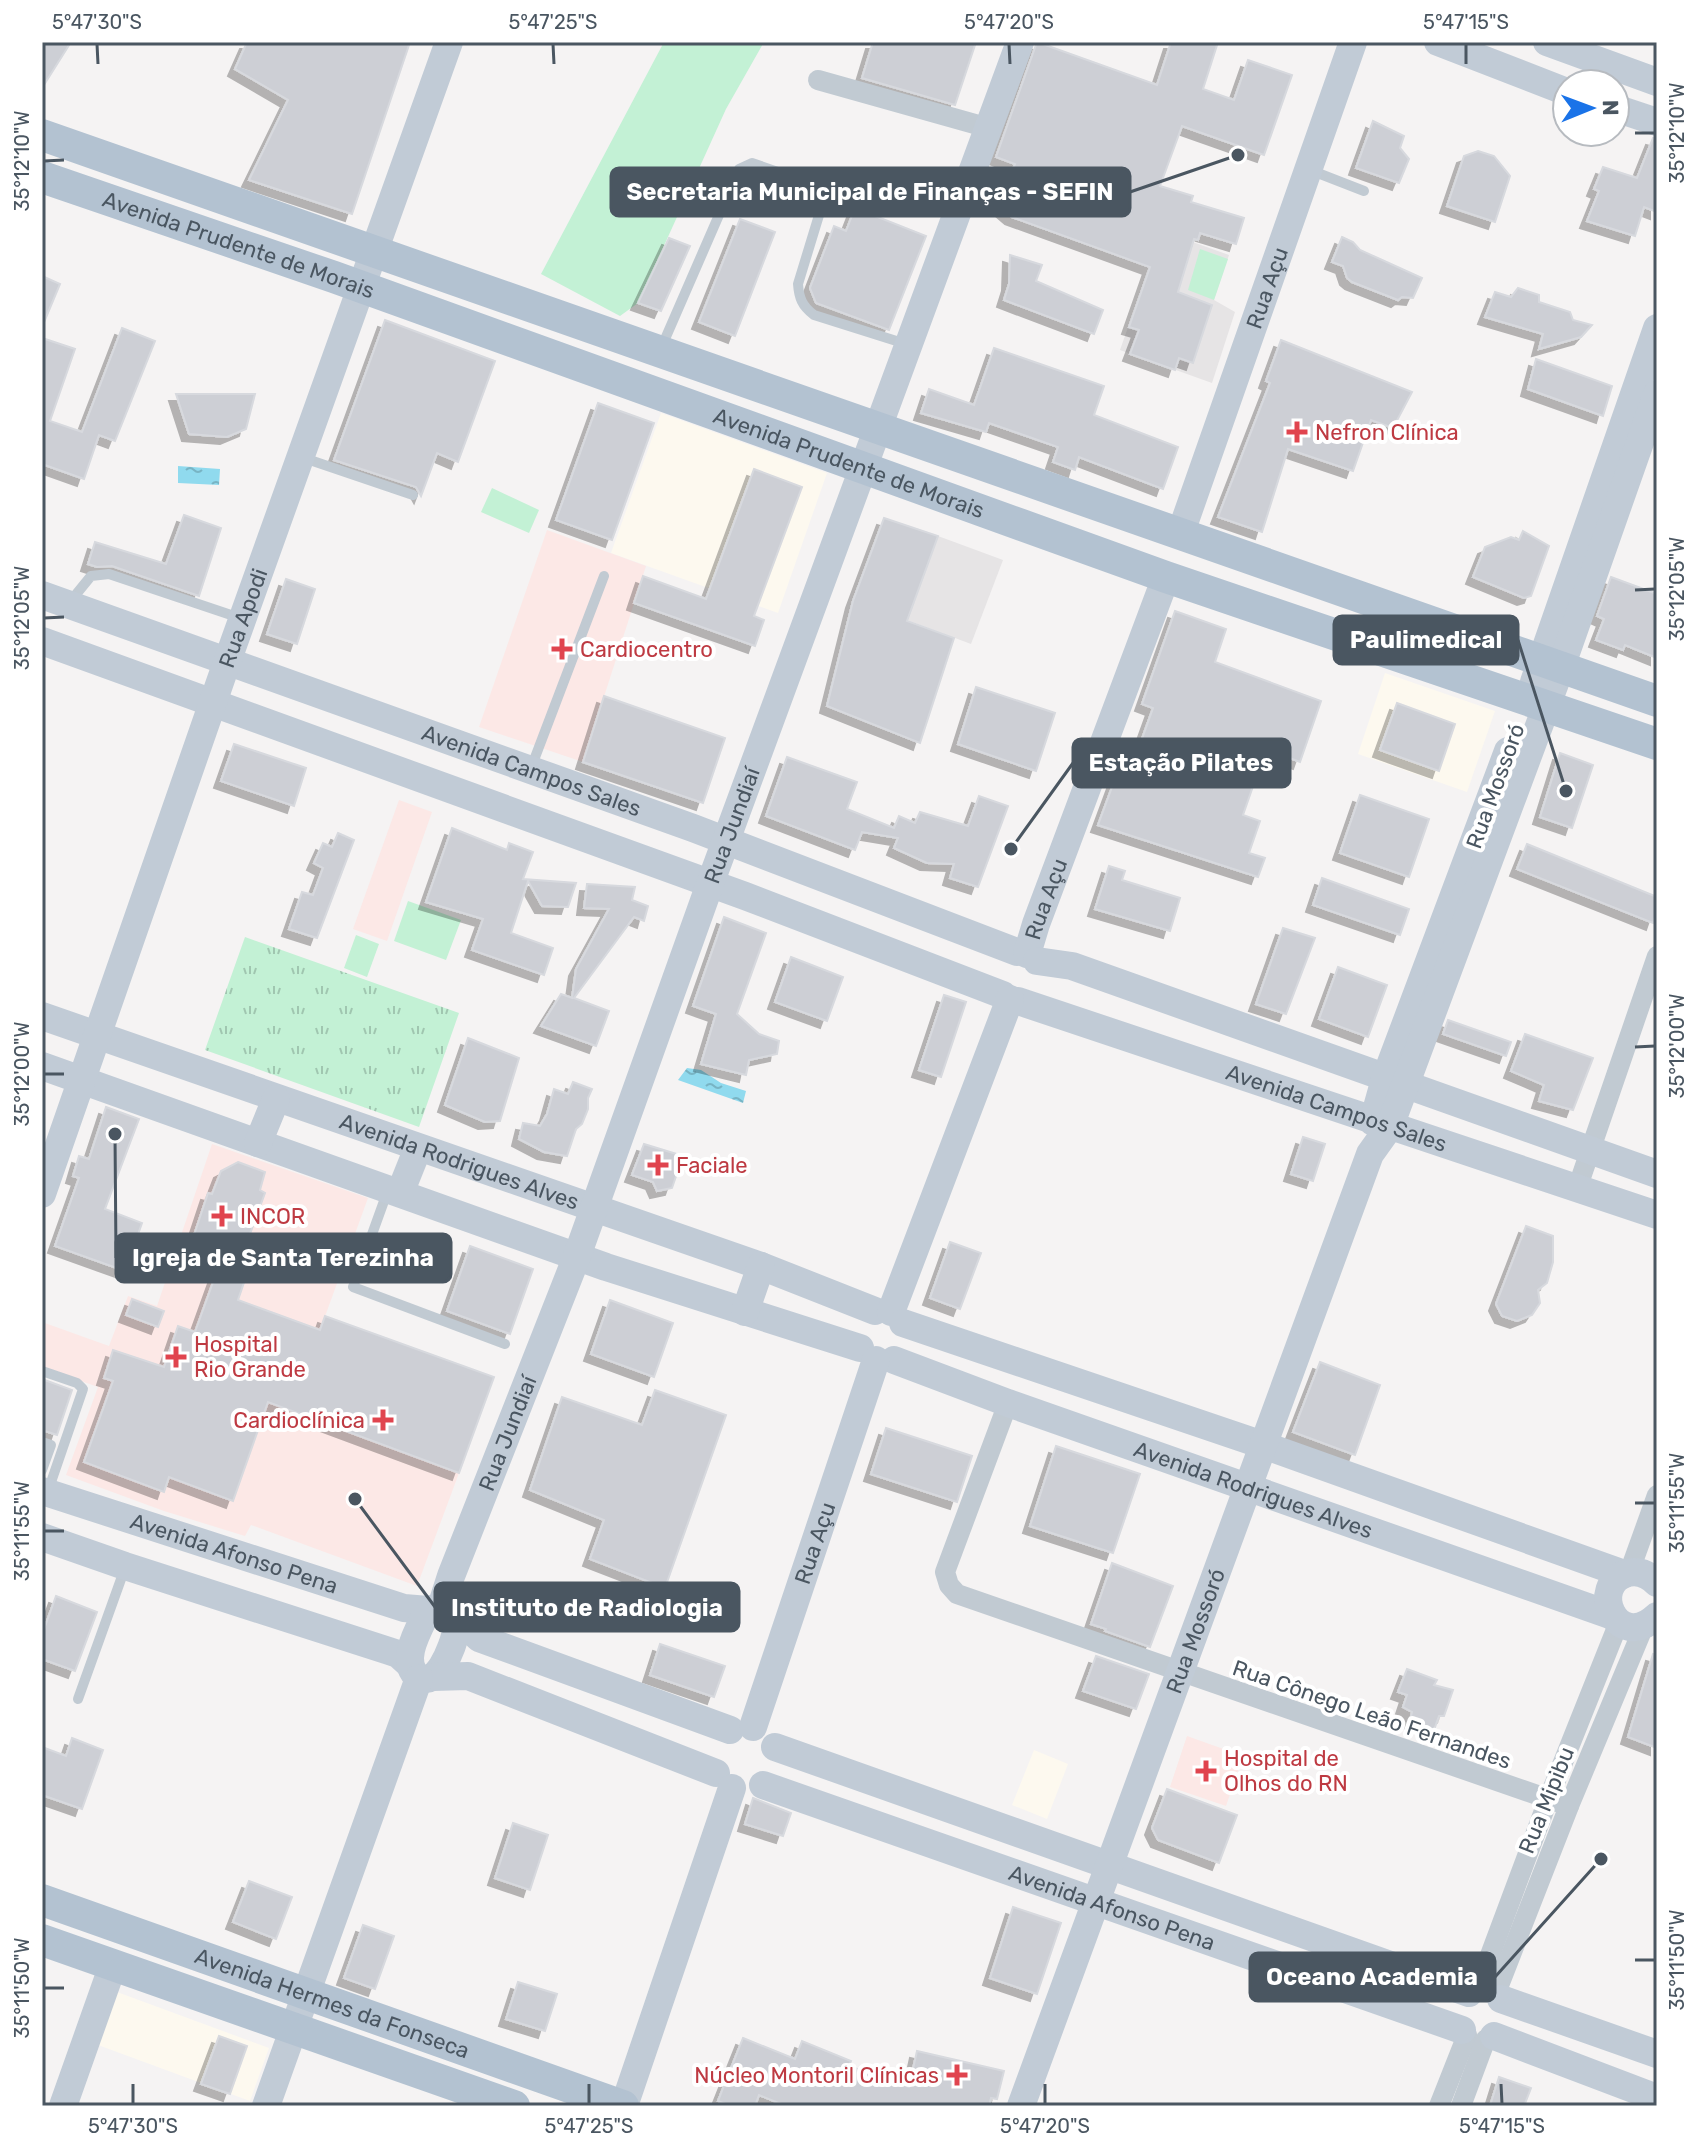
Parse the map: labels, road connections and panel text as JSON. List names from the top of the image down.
{
  "streets": {
    "main road": [
      "Avenida Prudente de Morais",
      "Rua Açu",
      "Rua Apodi",
      "Avenida Campos Sales",
      "Rua Mossoró",
      "Rua Jundiaí",
      "Avenida Rodrigues Alves",
      "Avenida Afonso Pena",
      "Avenida Hermes da Fonseca"
    ],
    "street": ["Rua Cônego Leão Fernandes", "Rua Mipibu"]
  },
  "crossings": [
    ["Avenida Prudente de Morais", "Rua Açu"],
    ["Avenida Prudente de Morais", "Rua Apodi"],
    ["Avenida Prudente de Morais", "Rua Mossoró"],
    ["Avenida Prudente de Morais", "Rua Jundiaí"],
    ["Rua Açu", "Avenida Campos Sales"],
    ["Rua Açu", "Avenida Rodrigues Alves"],
    ["Rua Açu", "Avenida Afonso Pena"],
    ["Rua Apodi", "Avenida Campos Sales"],
    ["Rua Apodi", "Avenida Rodrigues Alves"],
    ["Avenida Campos Sales", "Rua Mossoró"],
    ["Avenida Campos Sales", "Rua Jundiaí"],
    ["Rua Mossoró", "Avenida Rodrigues Alves"],
    ["Rua Mossoró", "Avenida Afonso Pena"],
    ["Rua Mossoró", "Rua Cônego Leão Fernandes"],
    ["Rua Jundiaí", "Avenida Rodrigues Alves"],
    ["Rua Jundiaí", "Avenida Afonso Pena"],
    ["Avenida Rodrigues Alves", "Rua Cônego Leão Fernandes"],
    ["Avenida Rodrigues Alves", "Rua Mipibu"],
    ["Avenida Afonso Pena", "Rua Mipibu"],
    ["Rua Cônego Leão Fernandes", "Rua Mipibu"]
  ],
  "places": {
    "other": [
      "Secretaria Municipal de Finanças - SEFIN",
      "Paulimedical",
      "Estação Pilates",
      "Igreja de Santa Terezinha",
      "Instituto de Radiologia",
      "Oceano Academia"
    ],
    "health": [
      "Nefron Clínica",
      "Cardiocentro",
      "Faciale",
      "INCOR",
      "Hospital Rio Grande",
      "Cardioclínica",
      "Hospital de Olhos do RN",
      "Núcleo Montoril Clínicas"
    ]
  },
  "north": "right",
  "coordinates": [
    "5°47'30\"S",
    "5°47'25\"S",
    "5°47'20\"S",
    "5°47'15\"S",
    "35°12'10\"W",
    "35°12'05\"W",
    "35°12'00\"W",
    "35°11'55\"W",
    "35°11'50\"W"
  ]
}
